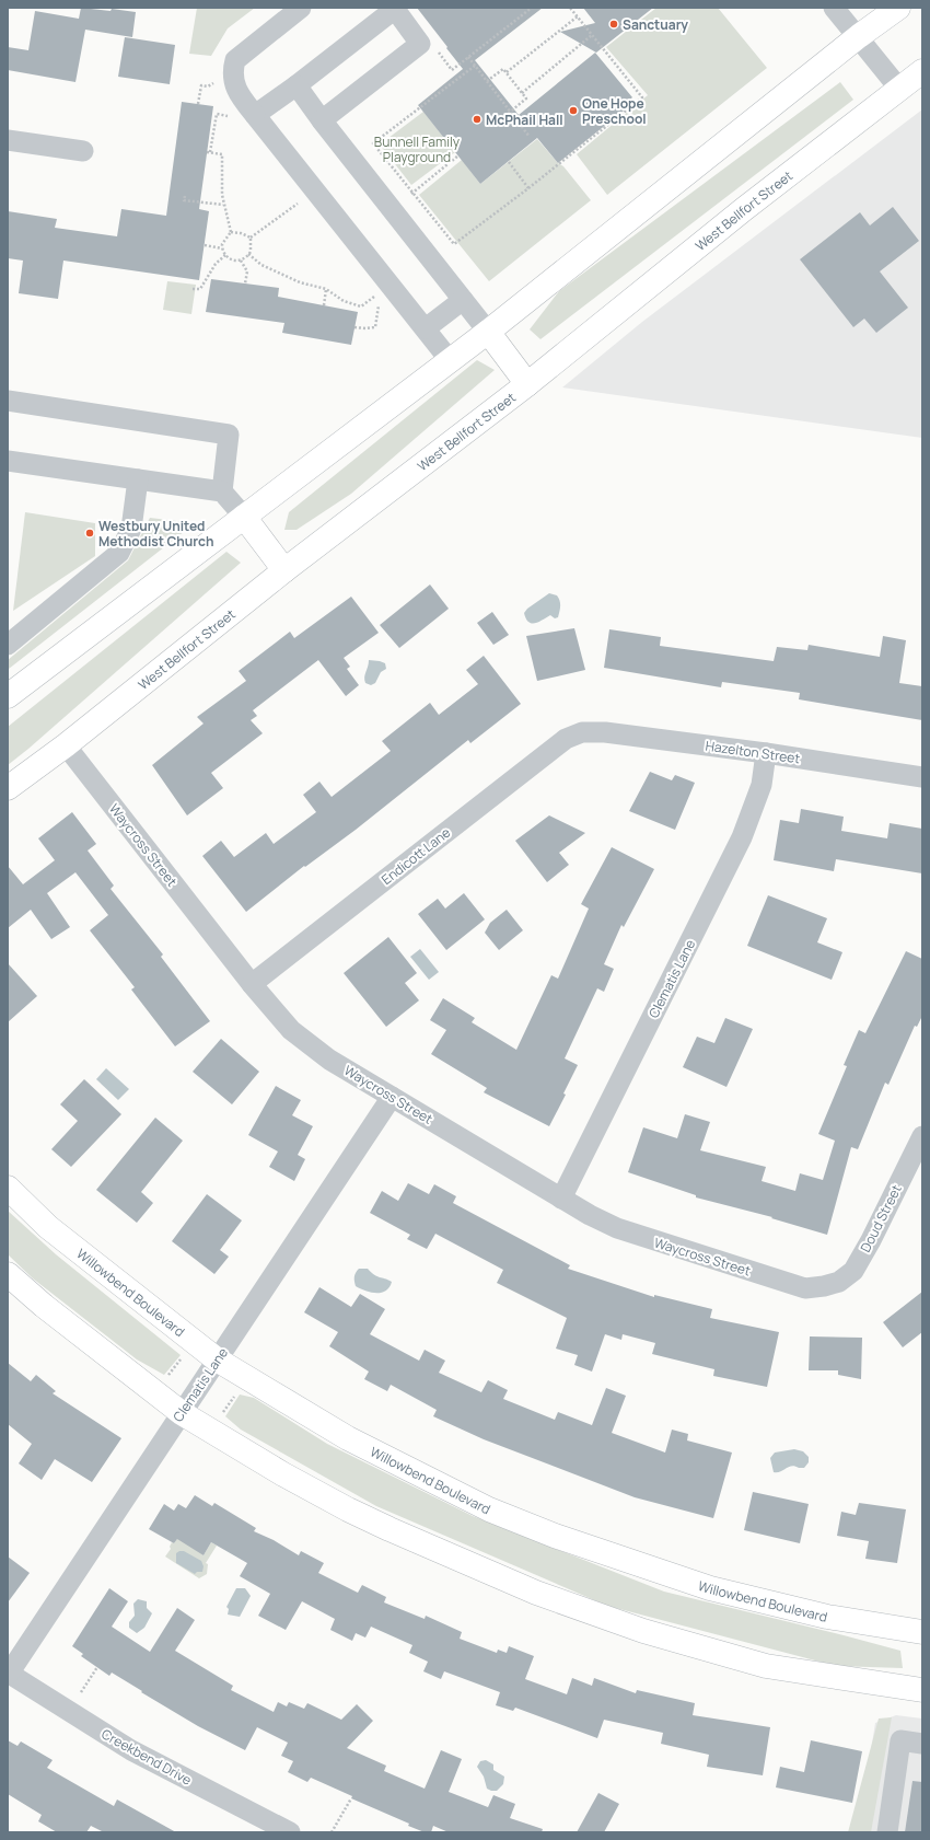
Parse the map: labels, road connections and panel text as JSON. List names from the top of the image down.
{
  "streets": {
    "main road": ["West Bellfort Street", "Willowbend Boulevard"],
    "street": [
      "Hazelton Street",
      "Waycross Street",
      "Endicott Lane",
      "Clematis Lane",
      "Doud Street",
      "Creekbend Drive"
    ]
  },
  "crossings": [
    ["West Bellfort Street", "Waycross Street"],
    ["Hazelton Street", "Endicott Lane"],
    ["Hazelton Street", "Clematis Lane"],
    ["Waycross Street", "Endicott Lane"],
    ["Waycross Street", "Clematis Lane"],
    ["Waycross Street", "Doud Street"],
    ["Clematis Lane", "Willowbend Boulevard"],
    ["Clematis Lane", "Creekbend Drive"]
  ],
  "parks": ["Bunnell Family Playground"],
  "places": [
    "Sanctuary",
    "One Hope Preschool",
    "McPhail Hall",
    "Westbury United Methodist Church"
  ]
}
